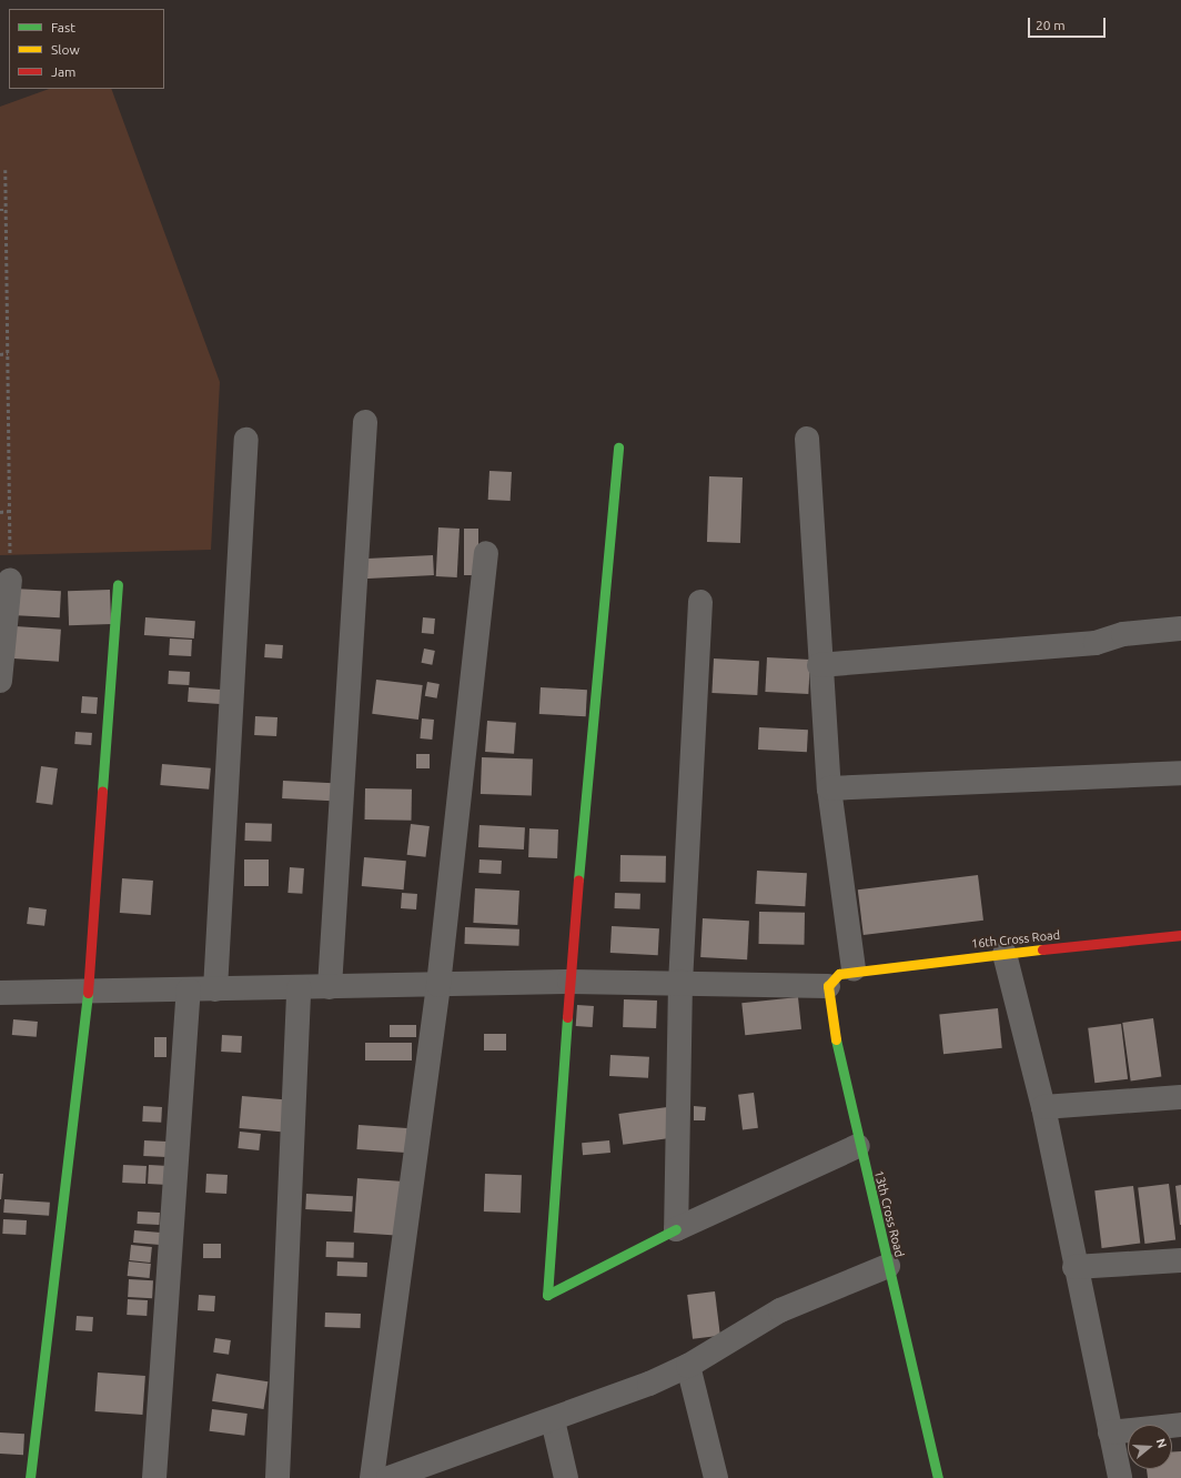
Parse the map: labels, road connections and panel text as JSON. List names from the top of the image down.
{
  "streets": {
    "street": ["16th Cross Road", "13th Cross Road"]
  },
  "legend": ["Fast", "Slow", "Jam"],
  "scale_bar": "20 m",
  "north": "right"
}
